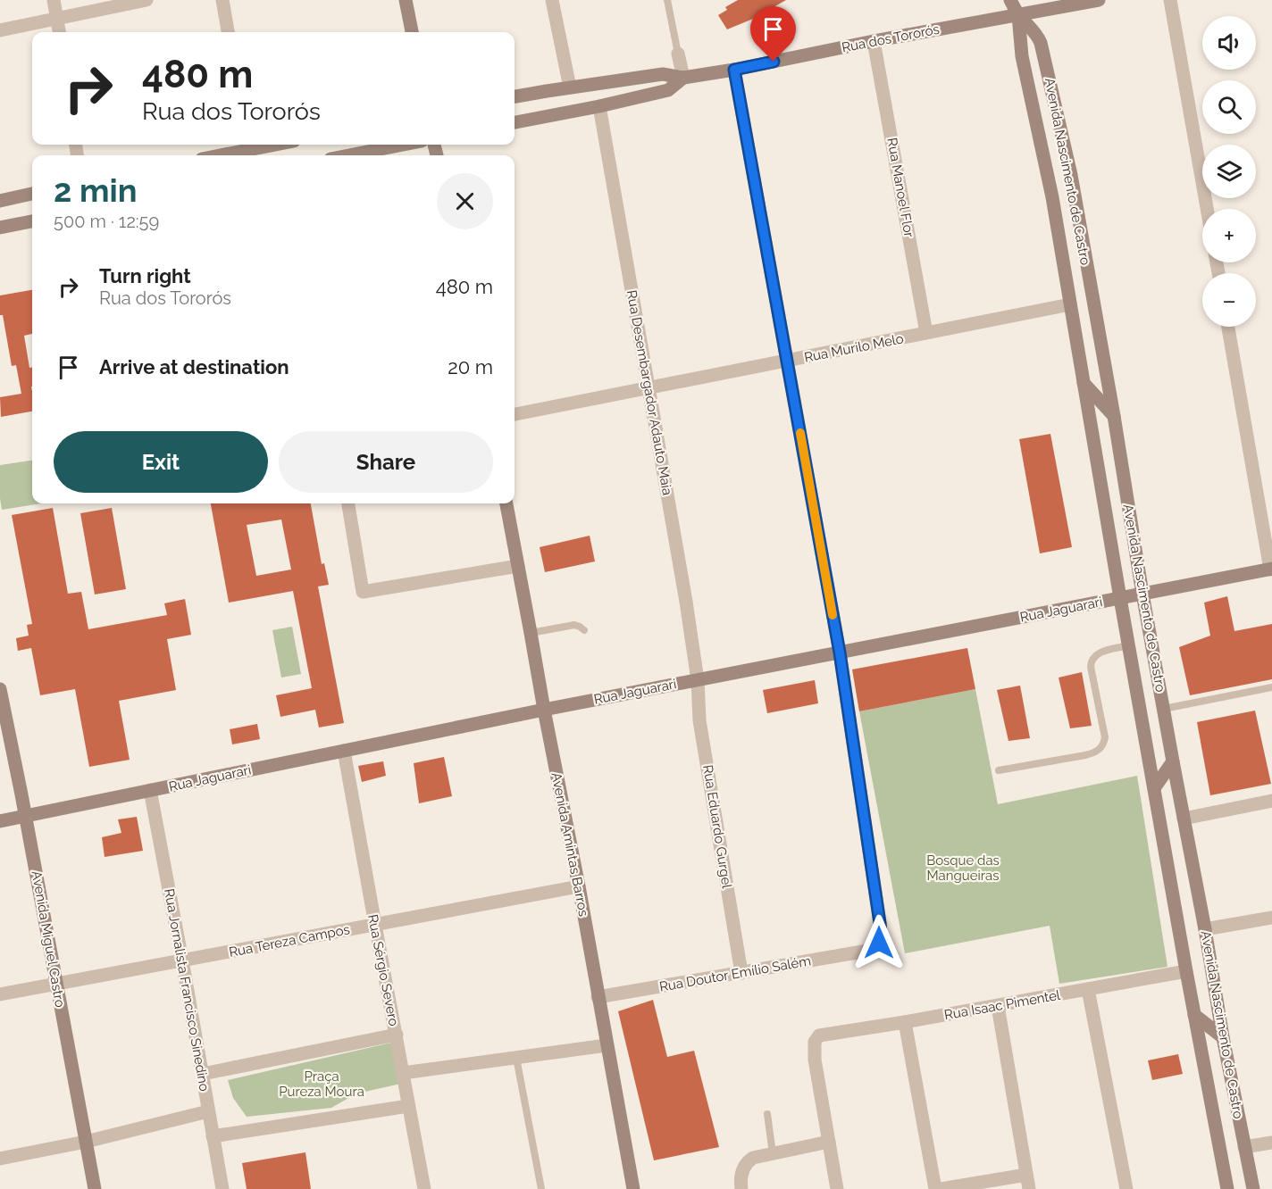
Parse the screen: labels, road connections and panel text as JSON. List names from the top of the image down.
{
  "streets": {
    "main road": [
      "Rua dos Tororós",
      "Avenida Nascimento de Castro",
      "Rua Jaguarari",
      "Avenida Amintas Barros",
      "Avenida Miguel Castro"
    ],
    "street": [
      "Rua Manoel Flor",
      "Rua Murilo Melo",
      "Rua Desembargador Adauto Maia",
      "Rua Eduardo Gurgel",
      "Rua Tereza Campos",
      "Rua Sérgio Severo",
      "Rua Doutor Emílio Salém",
      "Rua Jornalista Francisco Sinedino",
      "Rua Isaac Pimentel"
    ]
  },
  "crossings": [
    ["Rua dos Tororós", "Avenida Nascimento de Castro"],
    ["Rua dos Tororós", "Rua Manoel Flor"],
    ["Rua dos Tororós", "Rua Desembargador Adauto Maia"],
    ["Avenida Nascimento de Castro", "Rua Murilo Melo"],
    ["Avenida Nascimento de Castro", "Rua Jaguarari"],
    ["Avenida Nascimento de Castro", "Rua Isaac Pimentel"],
    ["Rua Manoel Flor", "Rua Murilo Melo"],
    ["Rua Murilo Melo", "Rua Desembargador Adauto Maia"],
    ["Rua Desembargador Adauto Maia", "Rua Jaguarari"],
    ["Rua Desembargador Adauto Maia", "Rua Eduardo Gurgel"],
    ["Rua Jaguarari", "Rua Eduardo Gurgel"],
    ["Rua Jaguarari", "Avenida Amintas Barros"],
    ["Rua Jaguarari", "Avenida Miguel Castro"],
    ["Rua Jaguarari", "Rua Sérgio Severo"],
    ["Rua Jaguarari", "Rua Doutor Emílio Salém"],
    ["Rua Jaguarari", "Rua Jornalista Francisco Sinedino"],
    ["Rua Eduardo Gurgel", "Rua Doutor Emílio Salém"],
    ["Avenida Amintas Barros", "Rua Tereza Campos"],
    ["Avenida Amintas Barros", "Rua Doutor Emílio Salém"],
    ["Avenida Miguel Castro", "Rua Tereza Campos"],
    ["Rua Tereza Campos", "Rua Sérgio Severo"],
    ["Rua Tereza Campos", "Rua Jornalista Francisco Sinedino"]
  ],
  "parks": ["Bosque das Mangueiras", "Praça Pureza Moura"],
  "page": {
    "map_buttons": ["+", "−"],
    "turn": ["480 m", "Rua dos Tororós"],
    "heading": ["2 min", "500 m · 12:59"],
    "list": [
      {
        "name": "Turn right",
        "note": "Rua dos Tororós",
        "value": "480 m"
      },
      {
        "name": "Arrive at destination",
        "value": "20 m"
      }
    ],
    "buttons": ["Exit", "Share"]
  }
}
